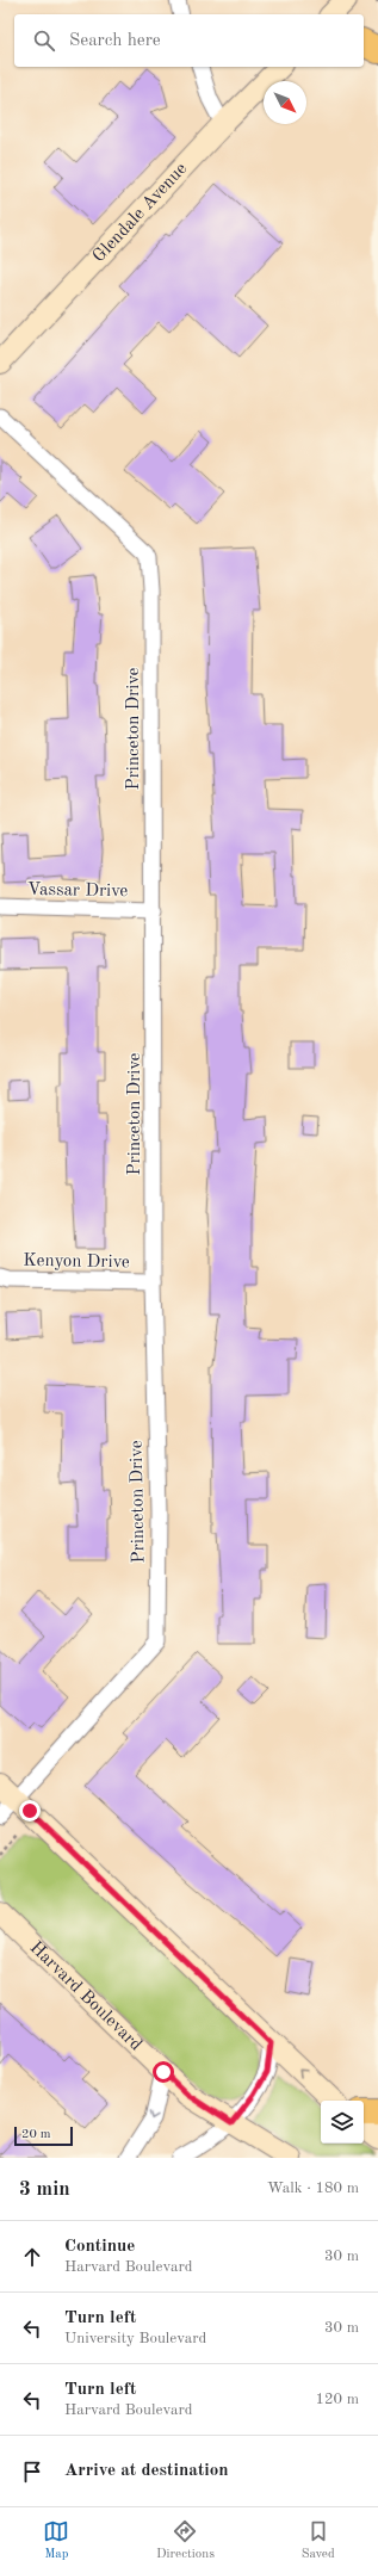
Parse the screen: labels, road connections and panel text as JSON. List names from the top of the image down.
{
  "streets": {
    "street": [
      "Glendale Avenue",
      "Princeton Drive",
      "Vassar Drive",
      "Kenyon Drive",
      "Harvard Boulevard"
    ]
  },
  "crossings": [
    ["Princeton Drive", "Vassar Drive"],
    ["Princeton Drive", "Kenyon Drive"]
  ],
  "scale_bar": "20 m",
  "north": "bottom right",
  "page": {
    "search": "Search here",
    "scale": "20 m",
    "heading": ["3 min", "Walk · 180 m"],
    "list": [
      ["Continue", "Harvard Boulevard", "30 m"],
      ["Turn left", "University Boulevard", "30 m"],
      ["Turn left", "Harvard Boulevard", "120 m"],
      "Arrive at destination"
    ],
    "nav": ["Map", "Directions", "Saved"]
  }
}
